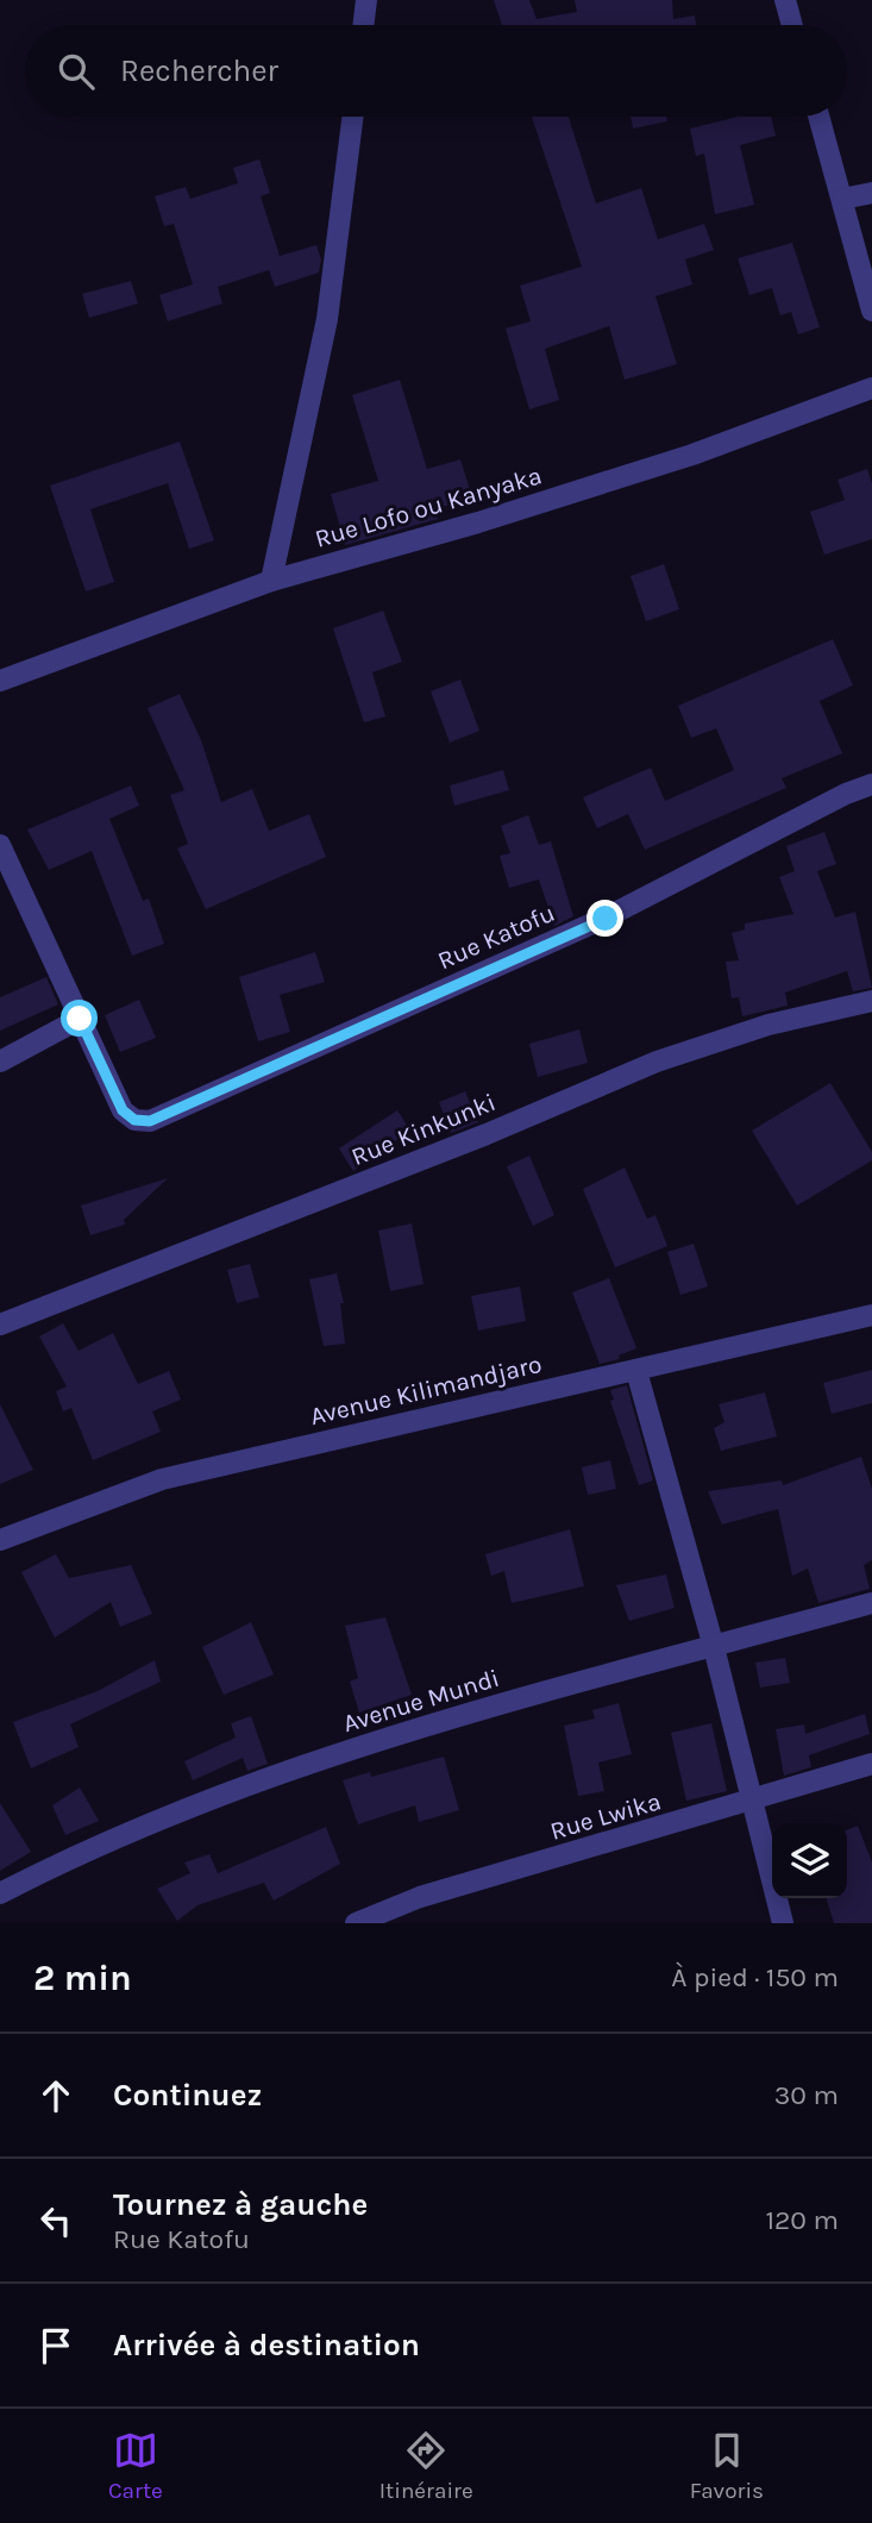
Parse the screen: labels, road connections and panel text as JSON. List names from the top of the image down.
{
  "streets": {
    "street": [
      "Rue Lofo ou Kanyaka",
      "Rue Katofu",
      "Rue Kinkunki",
      "Avenue Kilimandjaro",
      "Avenue Mundi",
      "Rue Lwika"
    ]
  },
  "page": {
    "search": "Rechercher",
    "heading": ["2 min", "À pied · 150 m"],
    "list": [
      ["Continuez", "30 m"],
      ["Tournez à gauche", "Rue Katofu", "120 m"],
      "Arrivée à destination"
    ],
    "nav": ["Carte", "Itinéraire", "Favoris"]
  }
}
